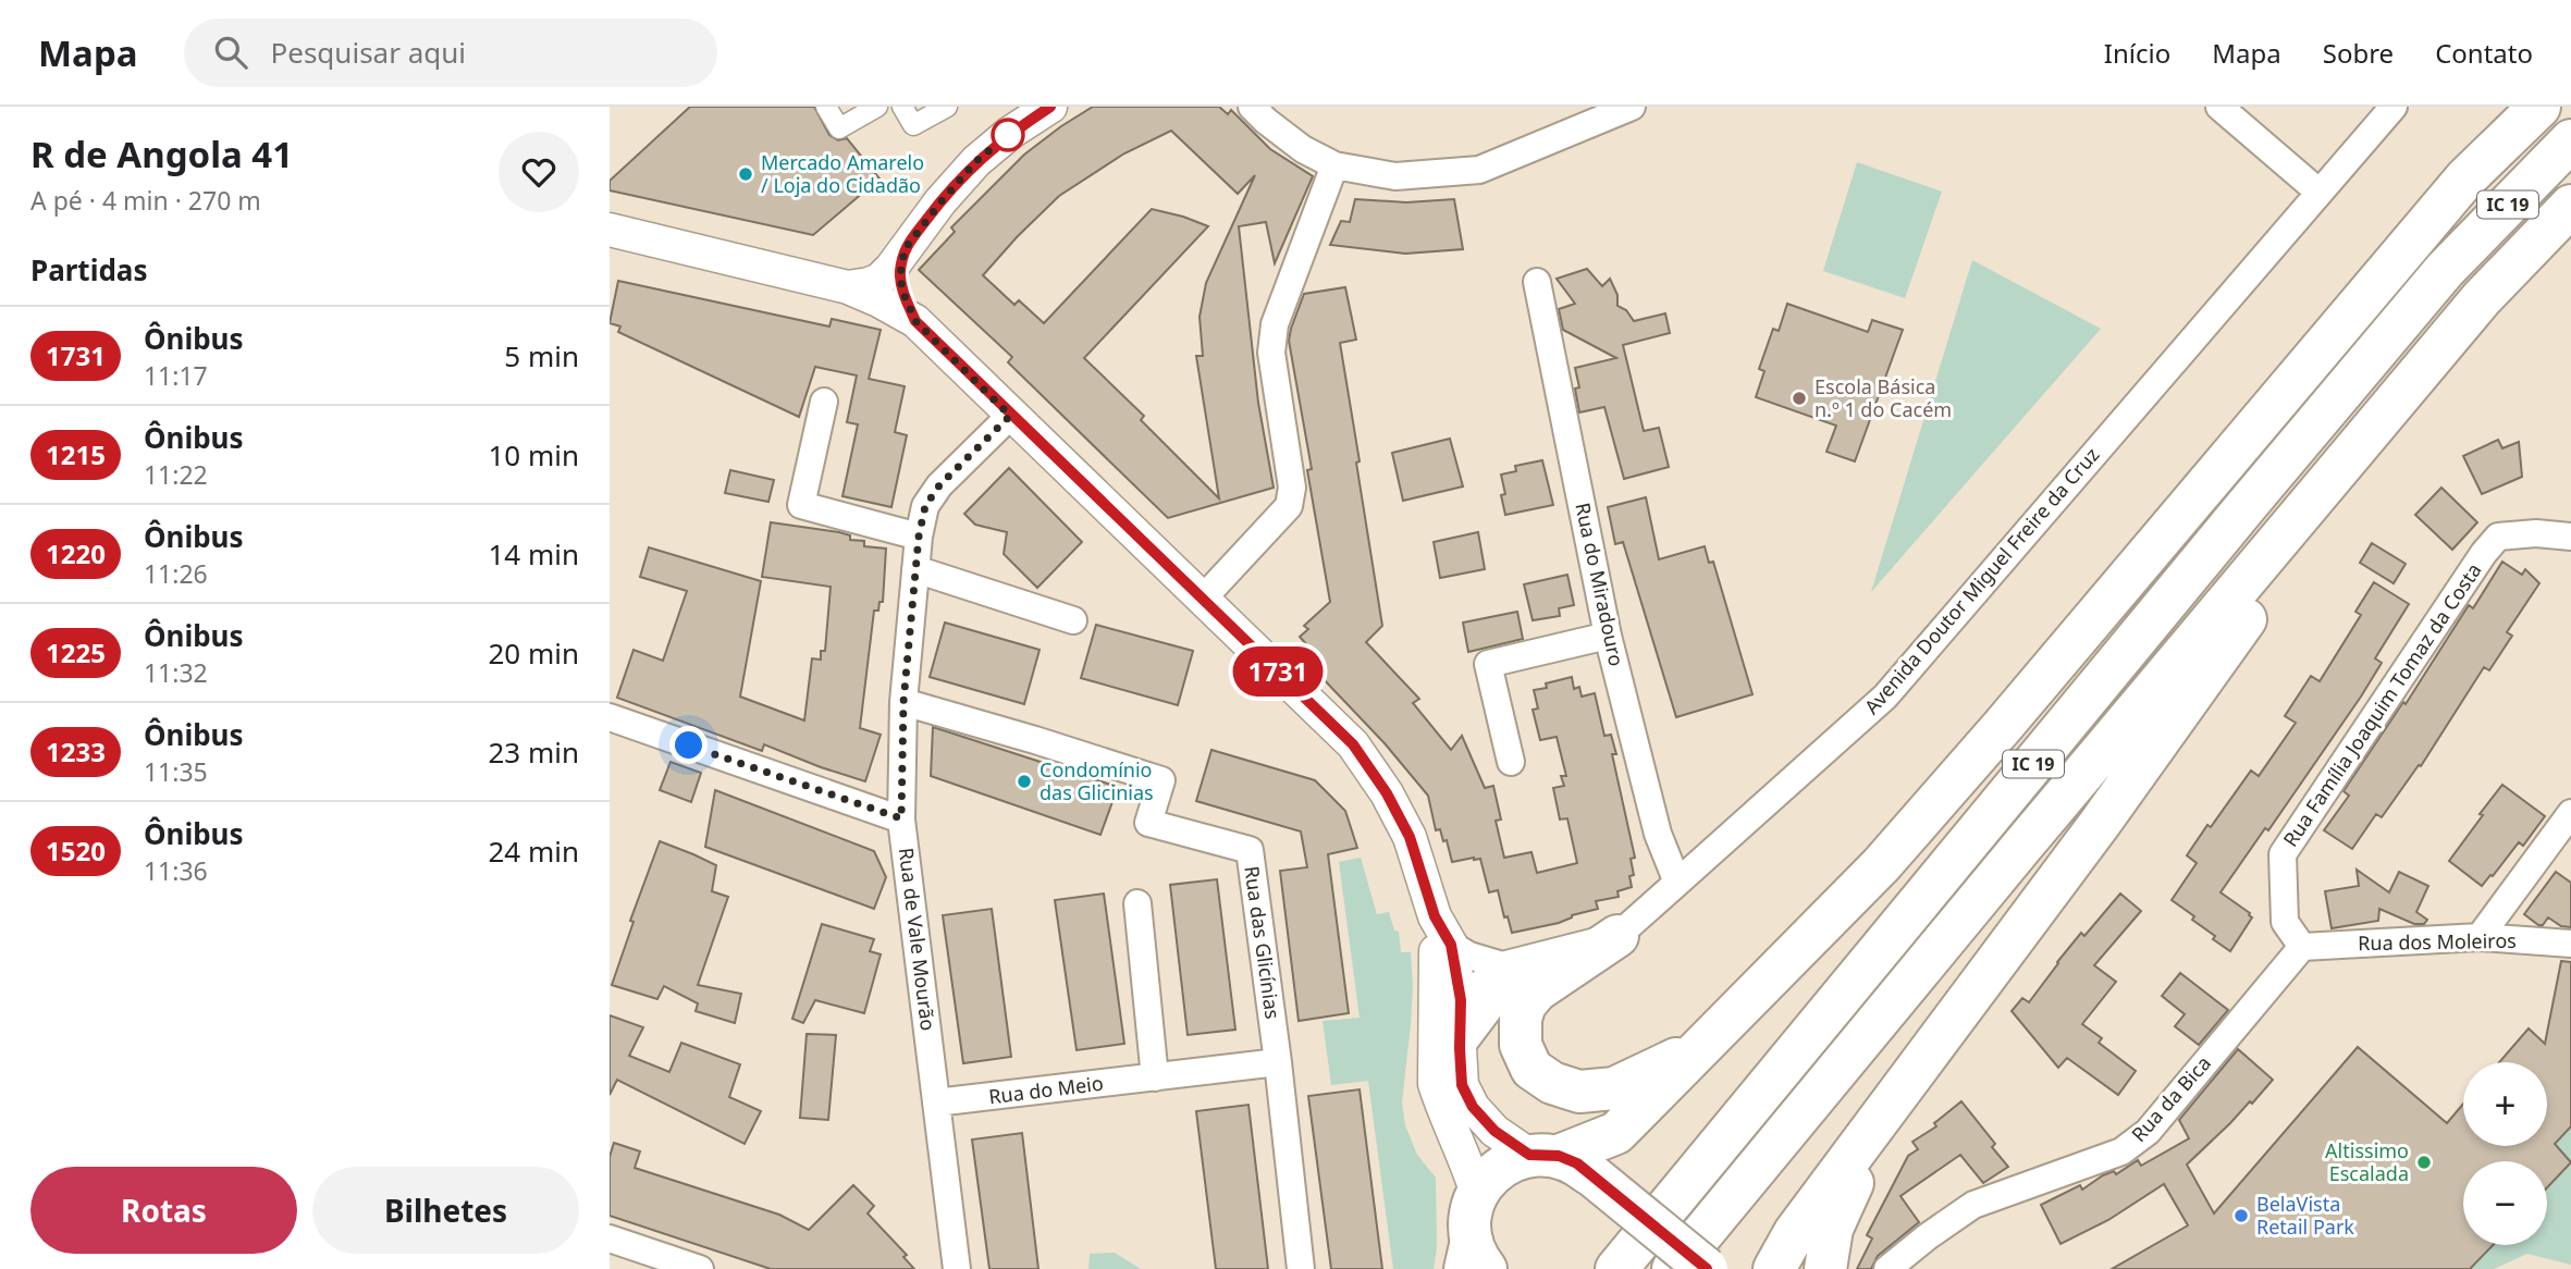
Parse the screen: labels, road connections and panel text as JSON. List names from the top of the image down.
{
  "streets": {
    "main road": ["IC 19"],
    "street": [
      "Avenida Doutor Miguel Freire da Cruz",
      "Rua do Miradouro",
      "Rua Família Joaquim Tomaz da Costa",
      "Rua de Vale Mourão",
      "Rua das Glicínias",
      "Rua dos Moleiros",
      "Rua do Meio",
      "Rua da Bica"
    ]
  },
  "crossings": [
    ["Avenida Doutor Miguel Freire da Cruz", "Rua do Miradouro"],
    ["Rua Família Joaquim Tomaz da Costa", "Rua dos Moleiros"],
    ["Rua Família Joaquim Tomaz da Costa", "Rua da Bica"],
    ["Rua de Vale Mourão", "Rua das Glicínias"],
    ["Rua de Vale Mourão", "Rua do Meio"],
    ["Rua das Glicínias", "Rua do Meio"],
    ["Rua dos Moleiros", "Rua da Bica"]
  ],
  "places": [
    "Mercado Amarelo / Loja do Cidadão",
    "Escola Básica n.º 1 do Cacém",
    "Condomínio das Glicinias",
    "Altissimo Escalada",
    "BelaVista Retail Park"
  ],
  "lines": ["bus line 1731"],
  "page": {
    "header": "Mapa",
    "search": "Pesquisar aqui",
    "nav": [
      "Início",
      "Mapa",
      "Sobre",
      "Contato"
    ],
    "heading": [
      ["R de Angola 41", "A pé · 4 min · 270 m"],
      "Partidas"
    ],
    "on_map": "1731",
    "list": [
      {
        "mark": "1731",
        "name": "Ônibus",
        "note": "11:17",
        "value": "5 min"
      },
      {
        "mark": "1215",
        "name": "Ônibus",
        "note": "11:22",
        "value": "10 min"
      },
      {
        "mark": "1220",
        "name": "Ônibus",
        "note": "11:26",
        "value": "14 min"
      },
      {
        "mark": "1225",
        "name": "Ônibus",
        "note": "11:32",
        "value": "20 min"
      },
      {
        "mark": "1233",
        "name": "Ônibus",
        "note": "11:35",
        "value": "23 min"
      },
      {
        "mark": "1520",
        "name": "Ônibus",
        "note": "11:36",
        "value": "24 min"
      }
    ],
    "map_buttons": ["+", "−"],
    "buttons": ["Rotas", "Bilhetes"]
  }
}
